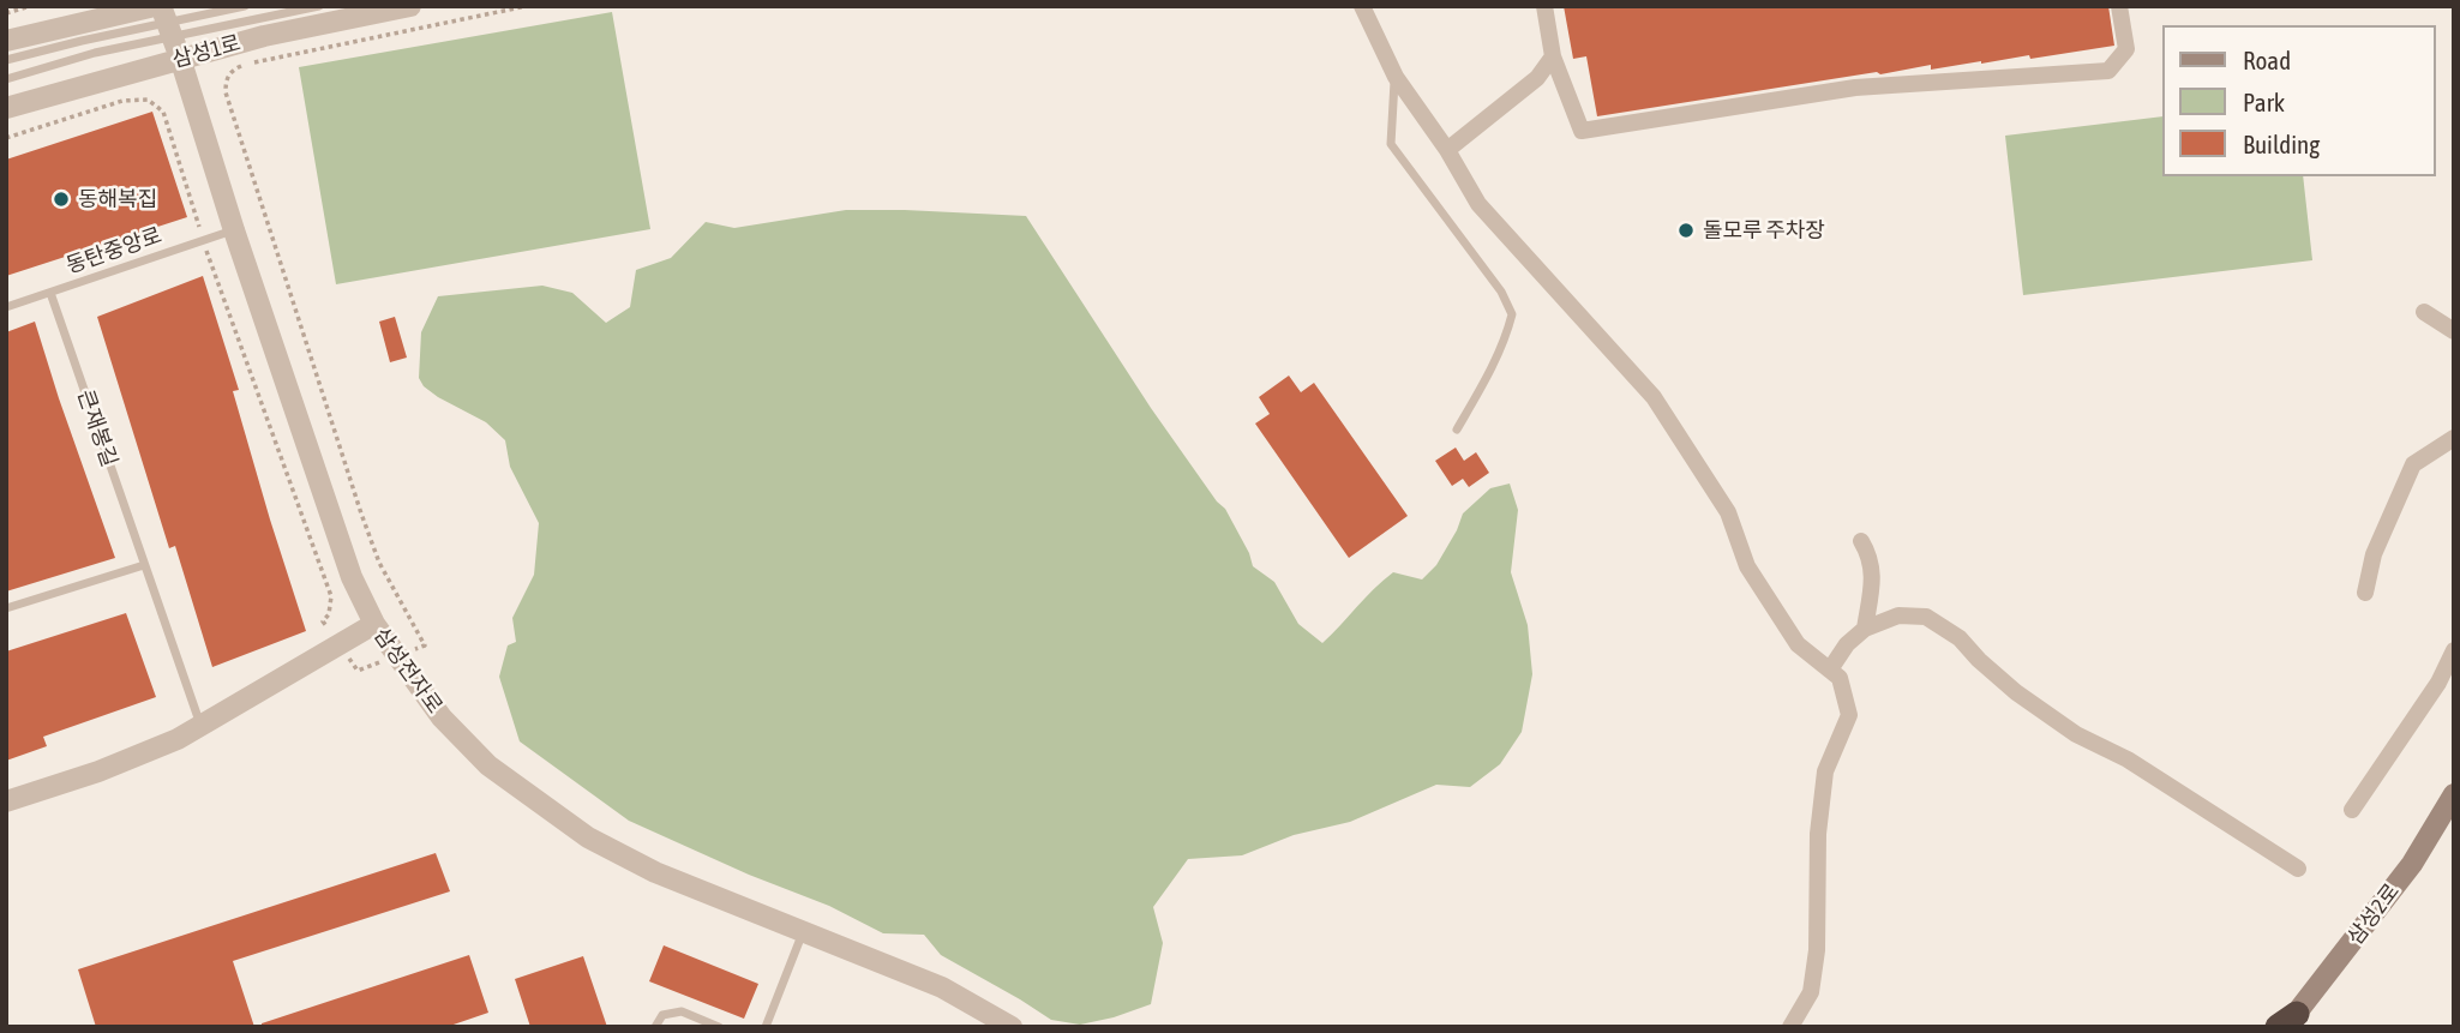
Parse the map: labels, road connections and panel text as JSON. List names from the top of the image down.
{
  "streets": {
    "main road": ["삼성2로"],
    "street": ["삼성1로", "삼성전자로"],
    "lane": ["동탄중앙로", "큰재봉길"]
  },
  "crossings": [
    ["삼성1로", "삼성전자로"],
    ["동탄중앙로", "큰재봉길"],
    ["동탄중앙로", "삼성전자로"]
  ],
  "places": ["동해복집", "돌모루 주차장"],
  "legend": ["Road", "Park", "Building"]
}
